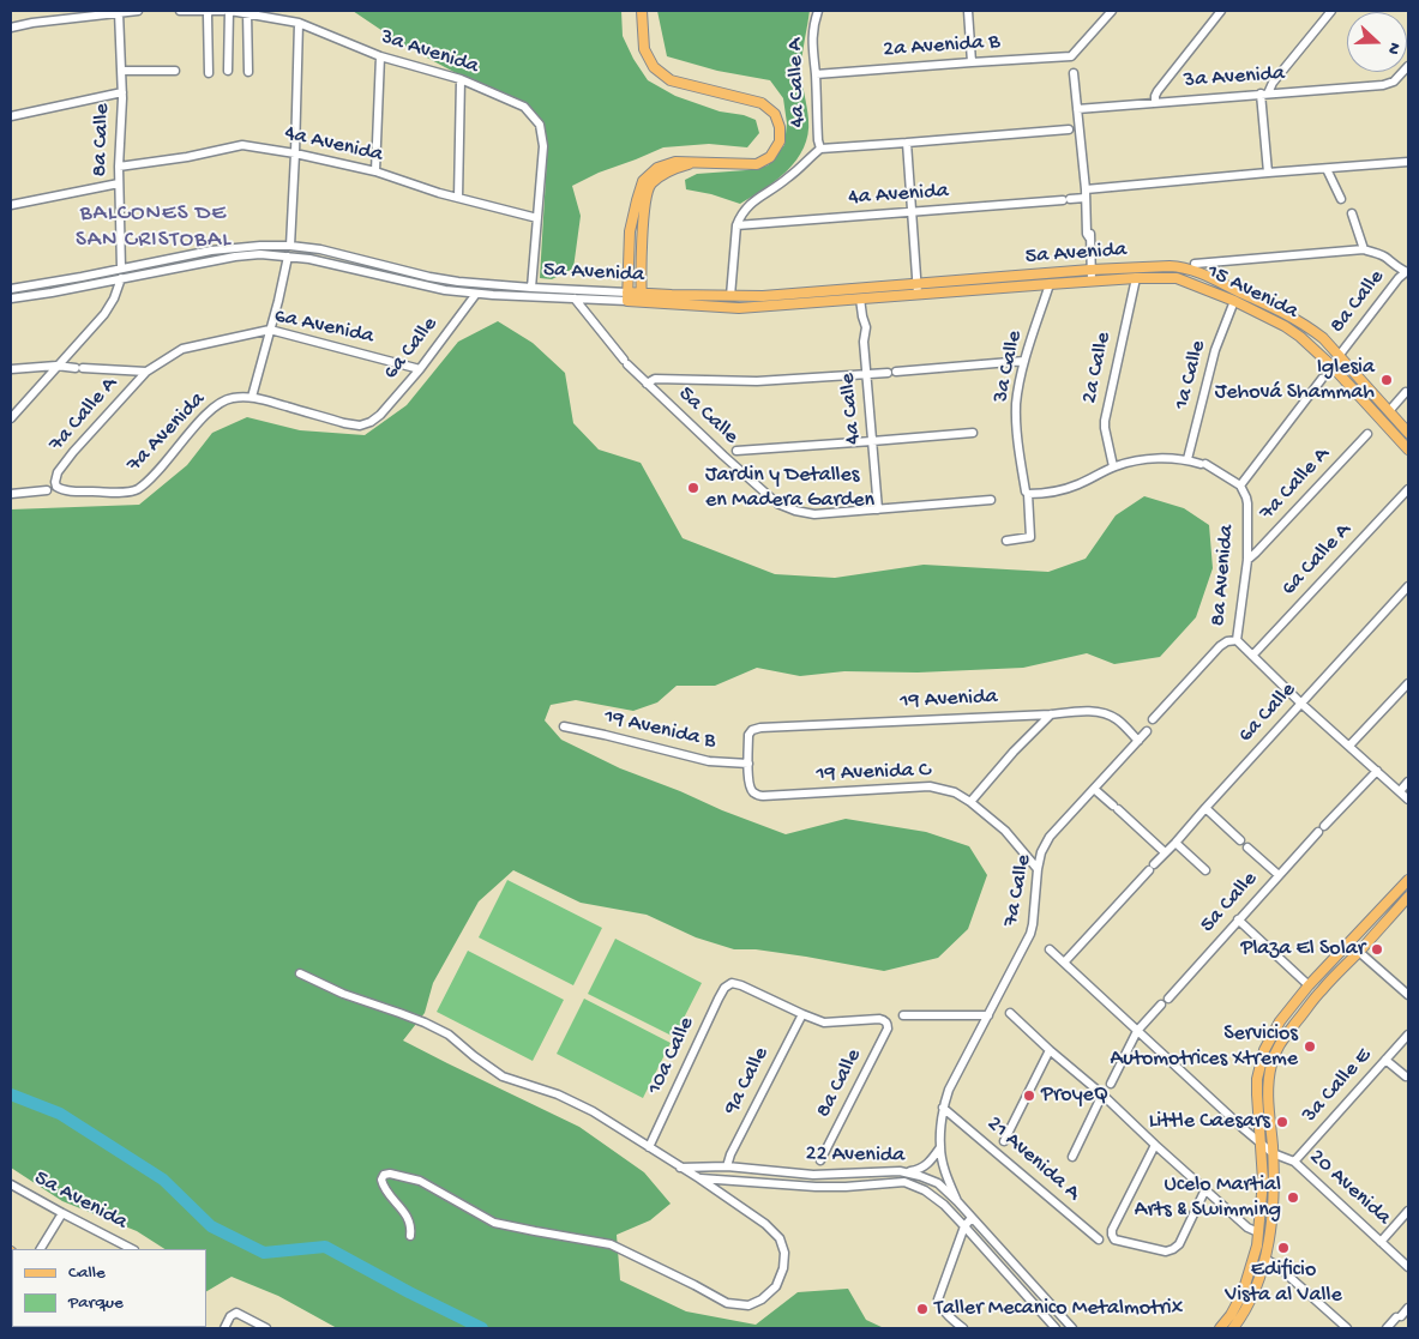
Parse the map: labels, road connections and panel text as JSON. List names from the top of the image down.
{
  "streets": {
    "main road": ["5a Avenida", "15 Avenida"],
    "street": [
      "2a Avenida B",
      "3a Avenida",
      "4a Calle A",
      "8a Calle",
      "4a Avenida",
      "6a Avenida",
      "6a Calle",
      "3a Calle",
      "2a Calle",
      "1a Calle",
      "4a Calle",
      "7a Calle A",
      "5a Calle",
      "7a Avenida",
      "6a Calle A",
      "8a Avenida",
      "19 Avenida",
      "19 Avenida B",
      "19 Avenida C",
      "7a Calle",
      "10a Calle",
      "9a Calle",
      "3a Calle E",
      "22 Avenida",
      "21 Avenida A",
      "20 Avenida"
    ]
  },
  "crossings": [
    ["2a Avenida B", "4a Calle A"],
    ["3a Avenida", "4a Avenida"],
    ["4a Calle A", "4a Avenida"],
    ["8a Calle", "4a Avenida"],
    ["8a Calle", "5a Avenida"],
    ["8a Calle", "15 Avenida"],
    ["8a Calle", "10a Calle"],
    ["8a Calle", "9a Calle"],
    ["5a Avenida", "15 Avenida"],
    ["5a Avenida", "6a Calle"],
    ["5a Avenida", "3a Calle"],
    ["5a Avenida", "2a Calle"],
    ["5a Avenida", "4a Calle"],
    ["5a Avenida", "5a Calle"],
    ["15 Avenida", "1a Calle"],
    ["6a Avenida", "6a Calle"],
    ["6a Avenida", "7a Calle A"],
    ["6a Calle", "7a Avenida"],
    ["6a Calle", "20 Avenida"],
    ["4a Calle", "5a Calle"],
    ["7a Calle A", "7a Avenida"],
    ["7a Calle A", "8a Avenida"],
    ["19 Avenida", "19 Avenida B"],
    ["19 Avenida", "19 Avenida C"],
    ["19 Avenida", "7a Calle"],
    ["19 Avenida B", "19 Avenida C"],
    ["19 Avenida C", "7a Calle"],
    ["7a Calle", "22 Avenida"],
    ["7a Calle", "21 Avenida A"],
    ["10a Calle", "9a Calle"],
    ["9a Calle", "22 Avenida"],
    ["3a Calle E", "20 Avenida"]
  ],
  "districts": ["BALCONES DE SAN CRISTOBAL"],
  "places": [
    "Iglesia Jehová Shammah",
    "Jardin y Detalles en Madera Garden",
    "Plaza El Solar",
    "Servicios Automotrices Xtreme",
    "ProyeQ",
    "Little Caesars",
    "Ucelo Martial Arts & Swimming",
    "Edificio Vista al Valle",
    "Taller Mecanico Metalmotrix"
  ],
  "legend": ["Calle", "Parque"],
  "north": "right"
}
